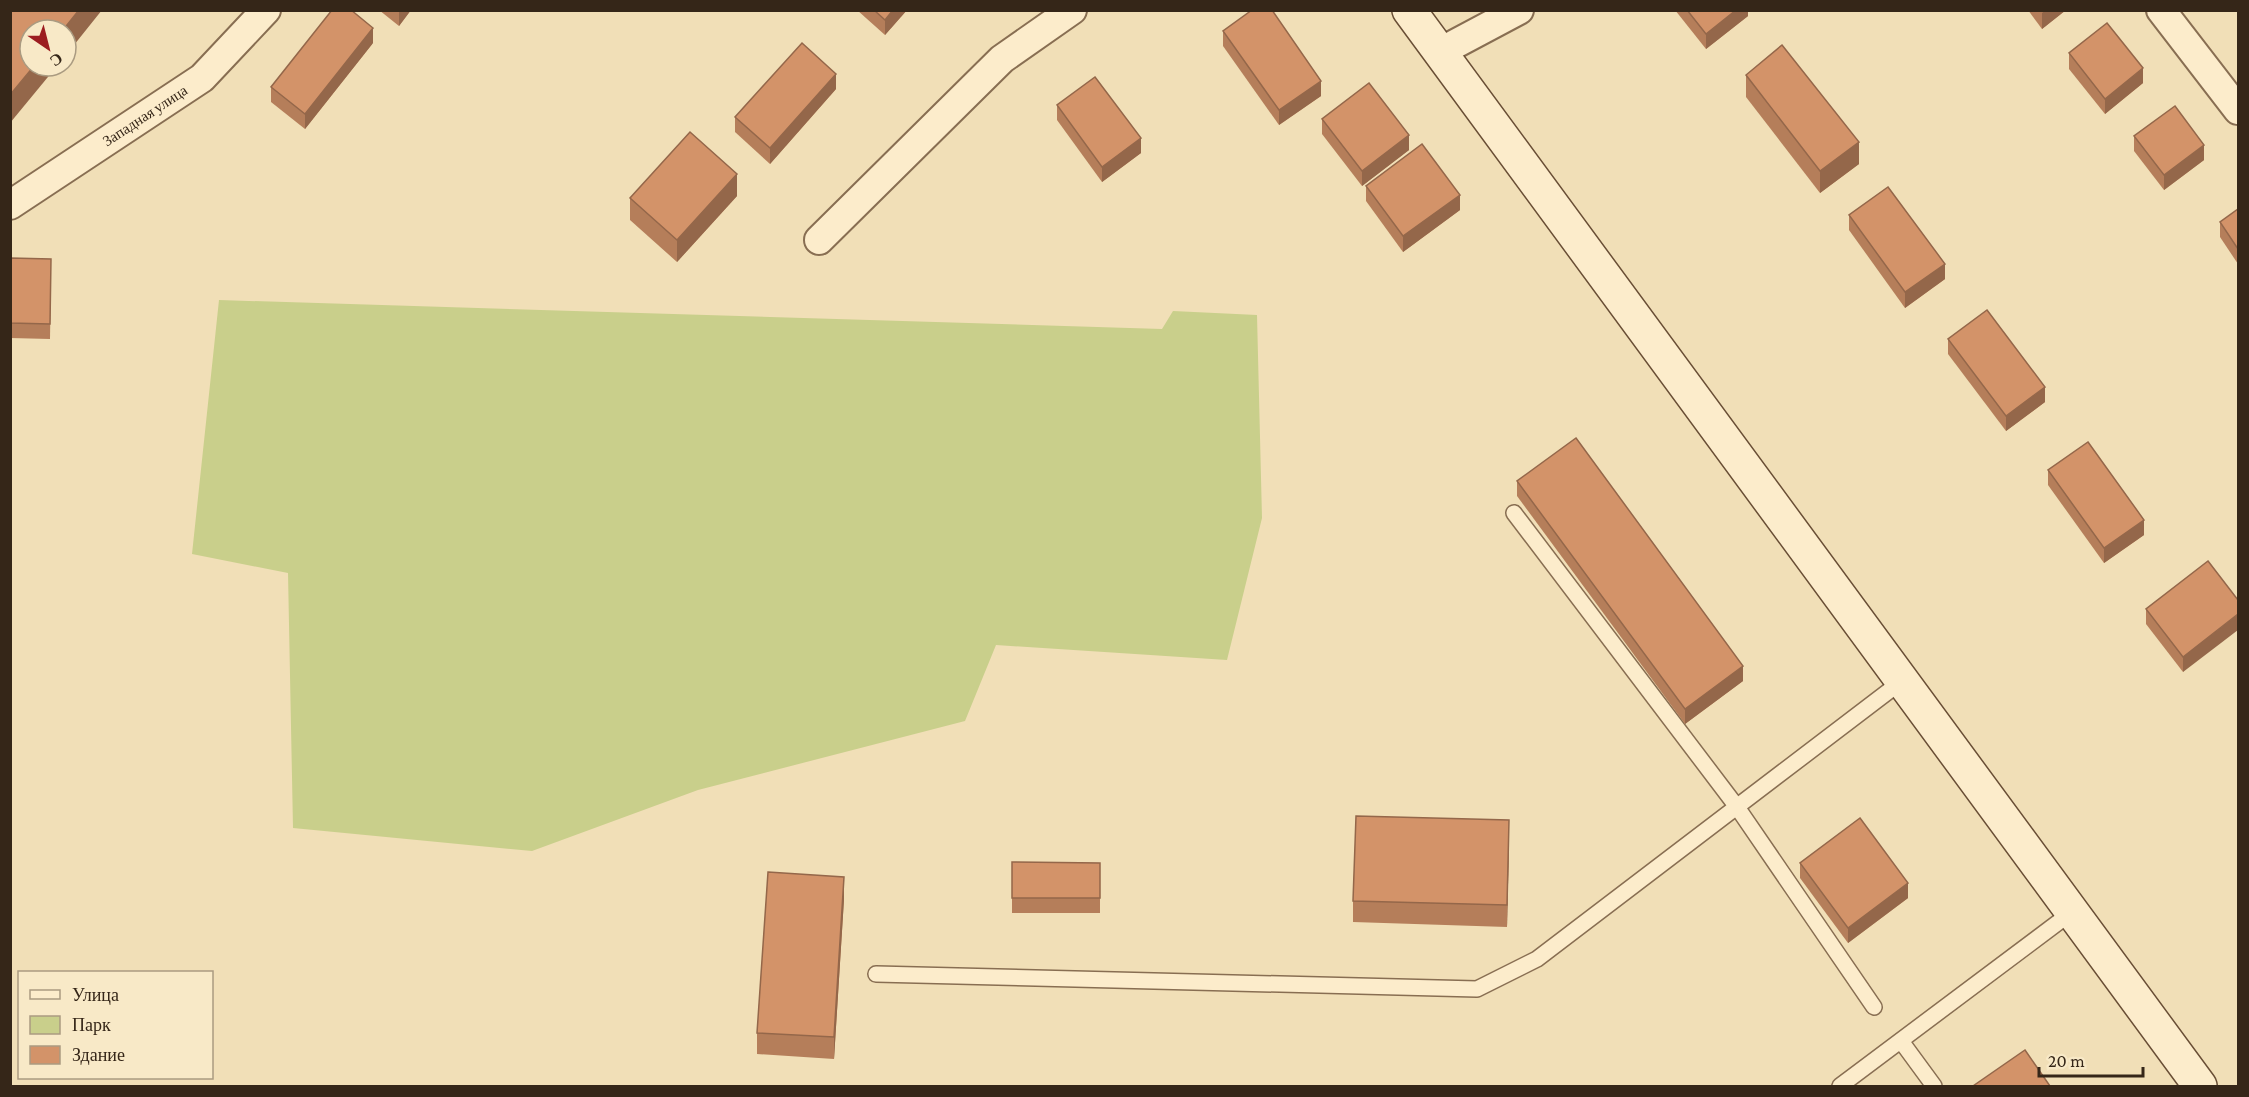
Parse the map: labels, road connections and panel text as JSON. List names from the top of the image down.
{
  "streets": {
    "street": ["Западная улица"]
  },
  "legend": ["Улица", "Парк", "Здание"],
  "scale_bar": "20 m",
  "north": "bottom right"
}
